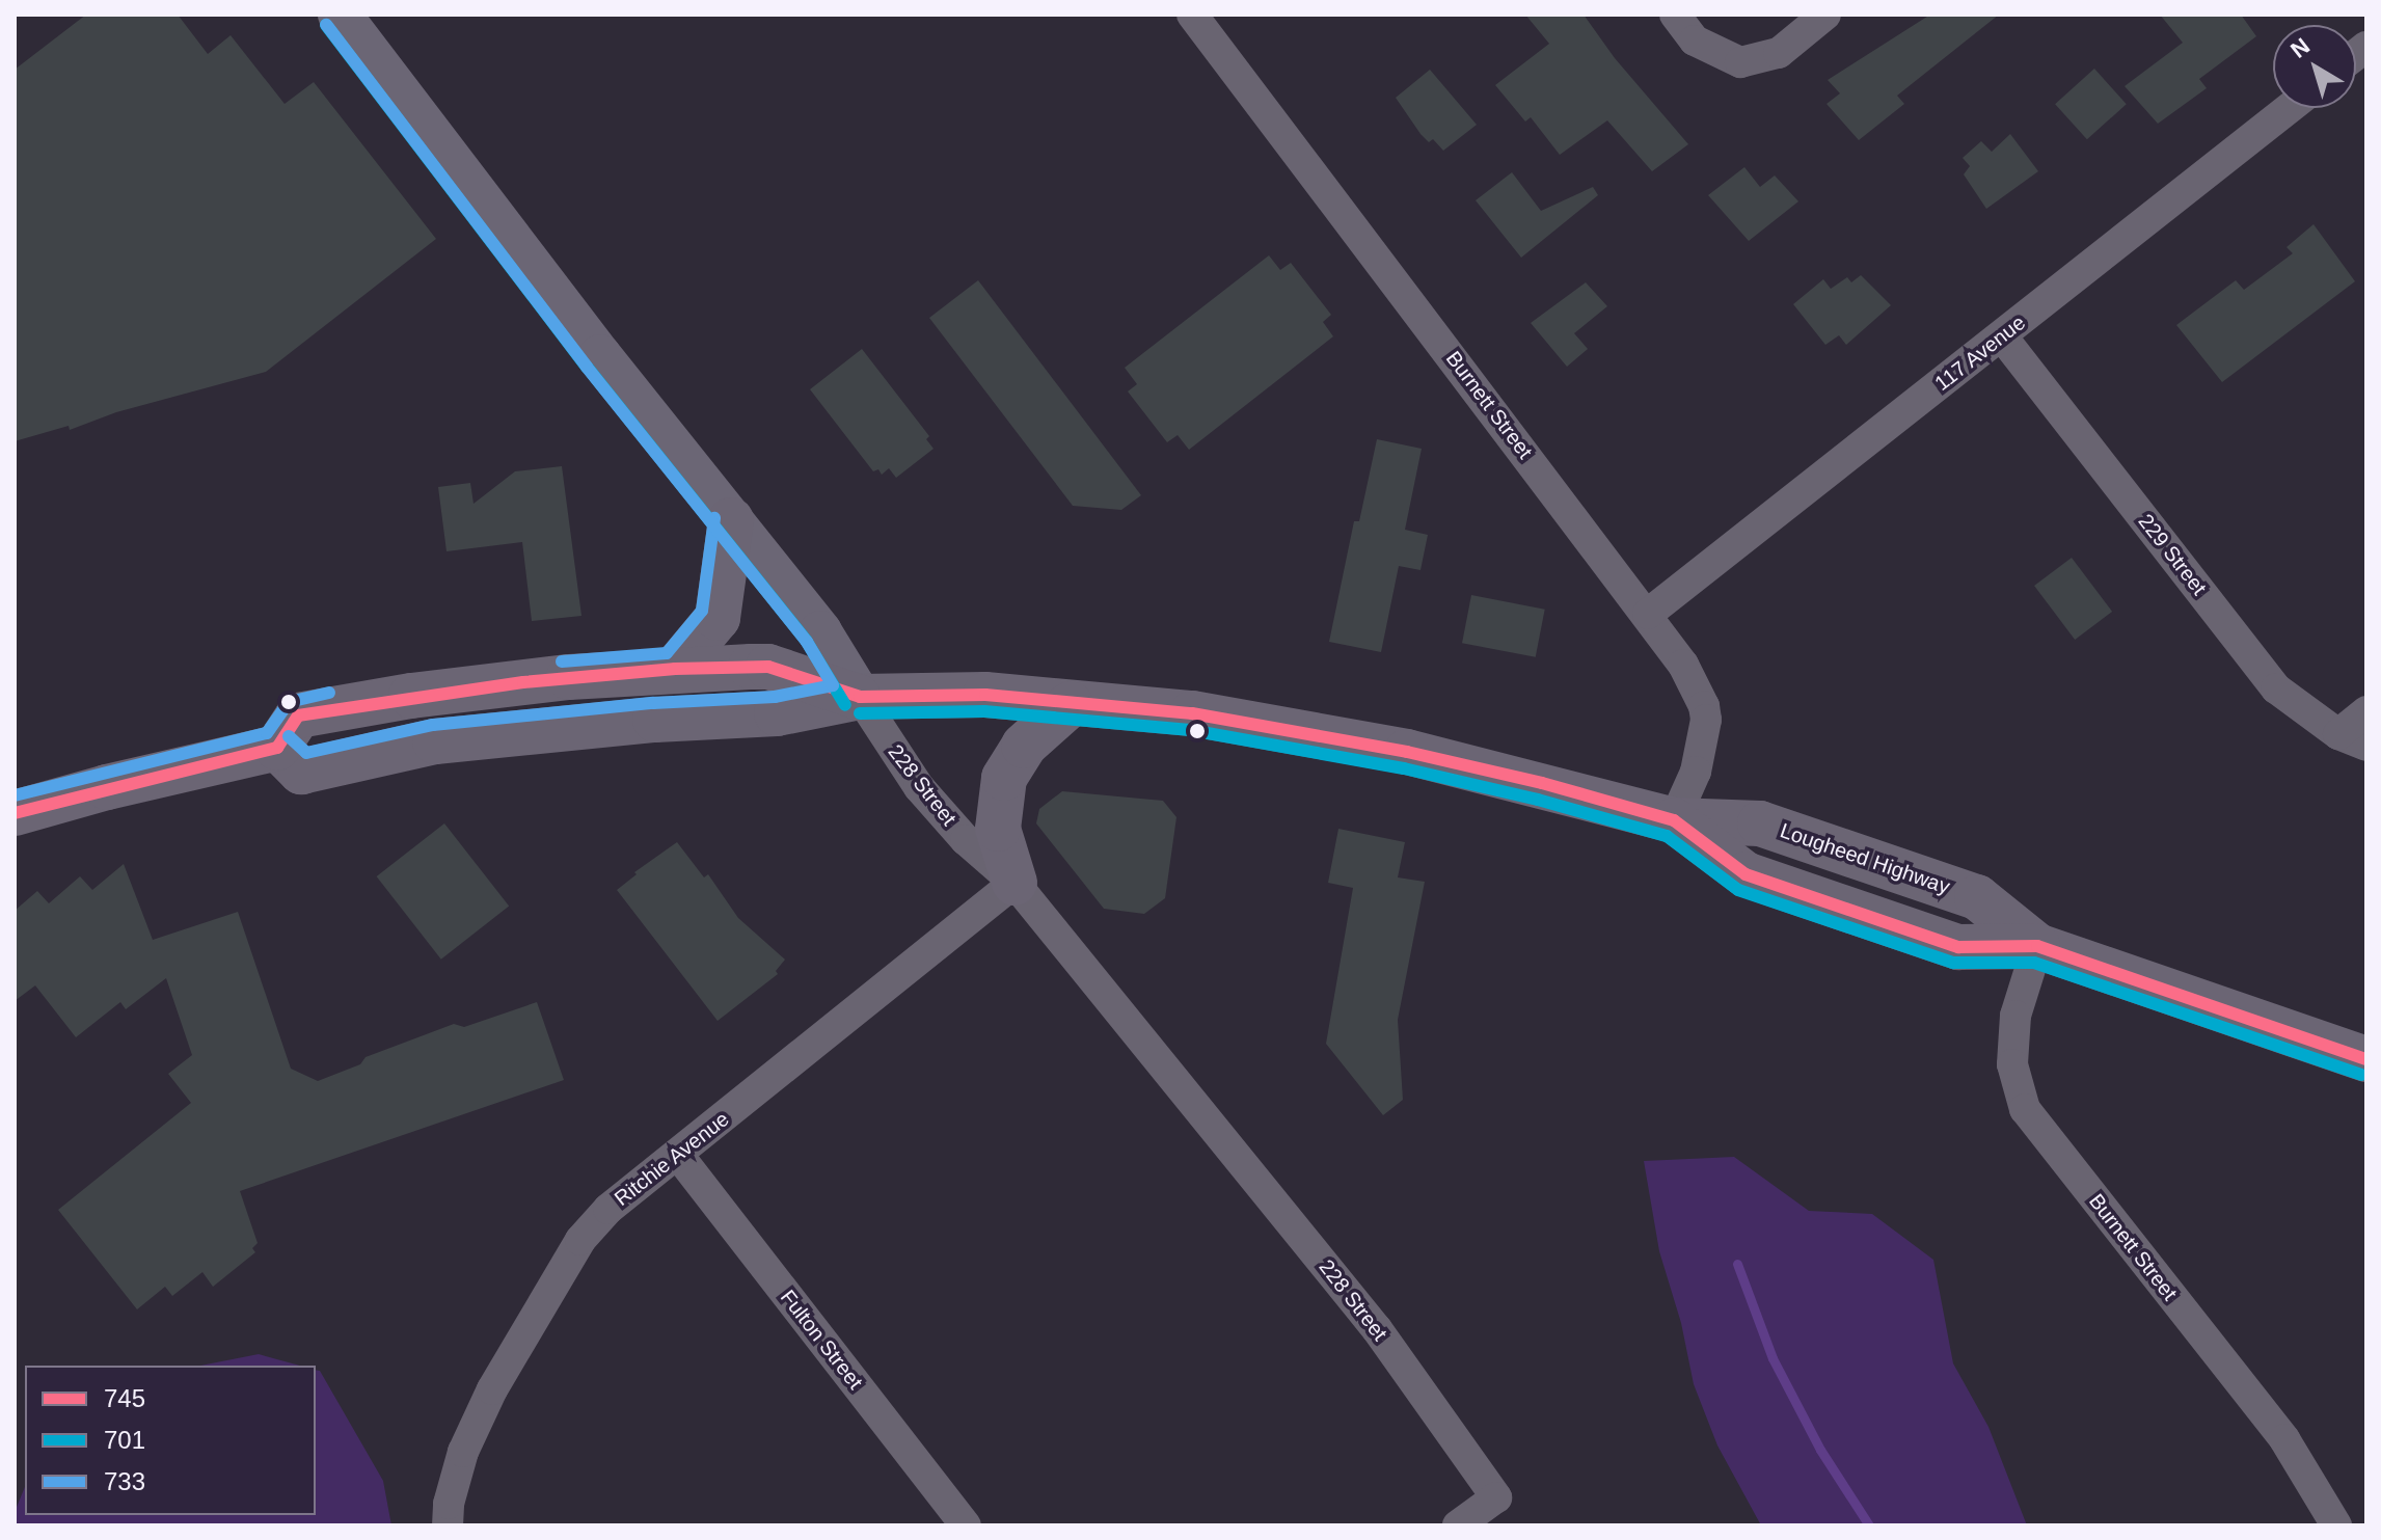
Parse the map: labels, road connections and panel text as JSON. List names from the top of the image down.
{
  "streets": {
    "main road": ["Lougheed Highway"],
    "street": [
      "117 Avenue",
      "Burnett Street",
      "229 Street",
      "228 Street",
      "Ritchie Avenue",
      "Fulton Street"
    ]
  },
  "crossings": [
    ["117 Avenue", "Burnett Street"],
    ["117 Avenue", "229 Street"],
    ["Burnett Street", "Lougheed Highway"],
    ["228 Street", "Lougheed Highway"],
    ["228 Street", "Ritchie Avenue"],
    ["Ritchie Avenue", "Fulton Street"]
  ],
  "lines": ["transit line 701", "transit line 733", "transit line 745"],
  "legend": ["745", "701", "733"],
  "north": "top left"
}
